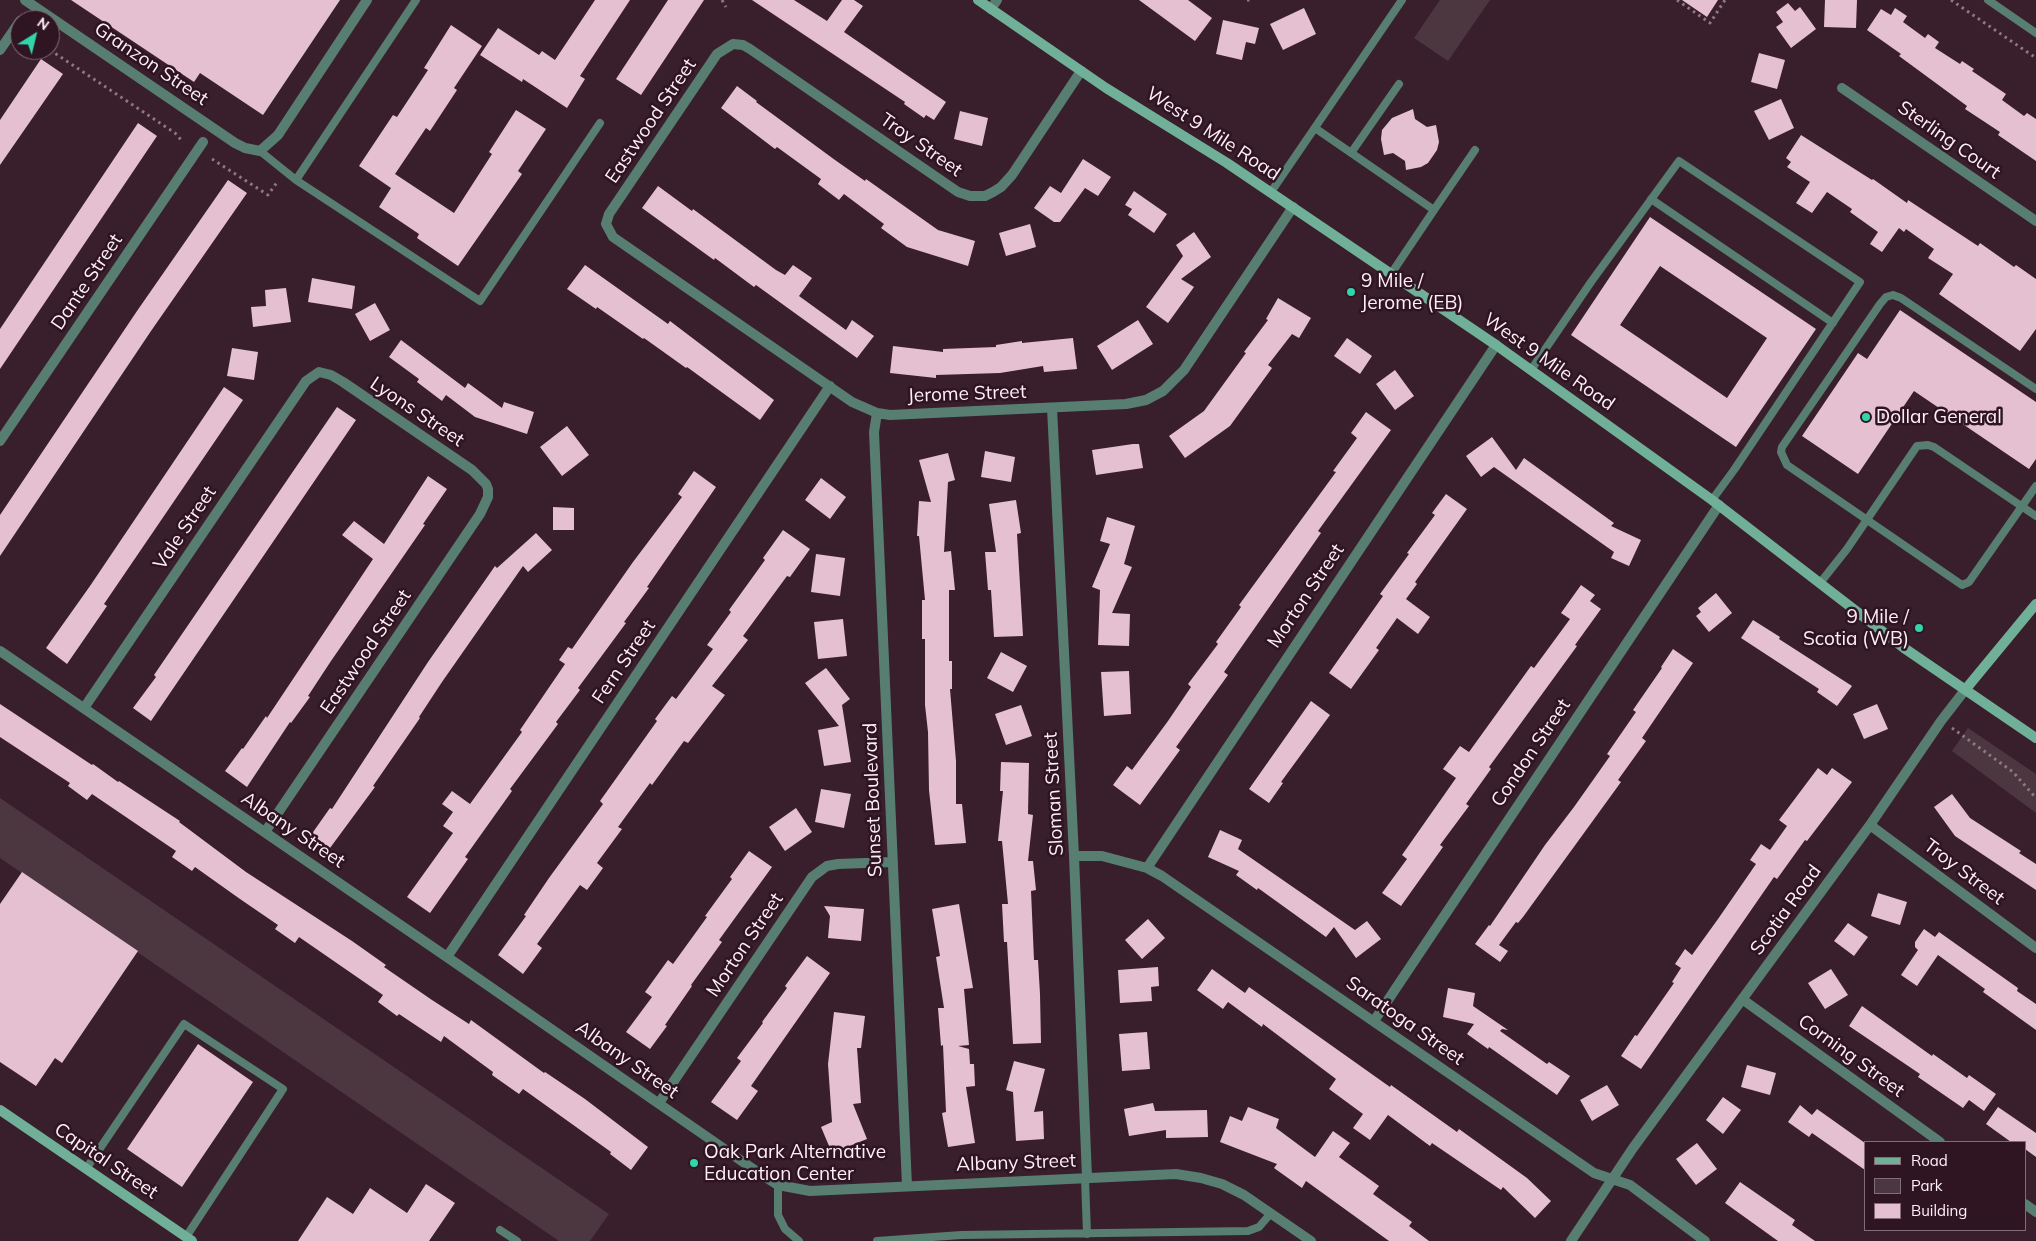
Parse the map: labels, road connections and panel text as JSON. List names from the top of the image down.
{
  "streets": {
    "main road": ["West 9 Mile Road", "Scotia Road", "Capital Street"],
    "street": [
      "Granzon Street",
      "Eastwood Street",
      "Sterling Court",
      "Troy Street",
      "Dante Street",
      "Jerome Street",
      "Lyons Street",
      "Vale Street",
      "Morton Street",
      "Fern Street",
      "Condon Street",
      "Sloman Street",
      "Sunset Boulevard",
      "Albany Street",
      "Saratoga Street",
      "Corning Street"
    ]
  },
  "crossings": [
    ["Eastwood Street", "Troy Street"],
    ["Eastwood Street", "Jerome Street"],
    ["Eastwood Street", "Lyons Street"],
    ["Eastwood Street", "Albany Street"],
    ["West 9 Mile Road", "Troy Street"],
    ["West 9 Mile Road", "Jerome Street"],
    ["West 9 Mile Road", "Morton Street"],
    ["West 9 Mile Road", "Condon Street"],
    ["West 9 Mile Road", "Scotia Road"],
    ["Troy Street", "Scotia Road"],
    ["Jerome Street", "Fern Street"],
    ["Jerome Street", "Sloman Street"],
    ["Jerome Street", "Sunset Boulevard"],
    ["Lyons Street", "Vale Street"],
    ["Vale Street", "Albany Street"],
    ["Morton Street", "Sunset Boulevard"],
    ["Morton Street", "Albany Street"],
    ["Morton Street", "Saratoga Street"],
    ["Fern Street", "Albany Street"],
    ["Condon Street", "Saratoga Street"],
    ["Sloman Street", "Albany Street"],
    ["Sloman Street", "Saratoga Street"],
    ["Sunset Boulevard", "Albany Street"],
    ["Scotia Road", "Saratoga Street"],
    ["Scotia Road", "Corning Street"]
  ],
  "places": [
    "9 Mile / Jerome (EB)",
    "Dollar General",
    "9 Mile / Scotia (WB)",
    "Oak Park Alternative Education Center"
  ],
  "legend": ["Road", "Park", "Building"],
  "north": "top right"
}
